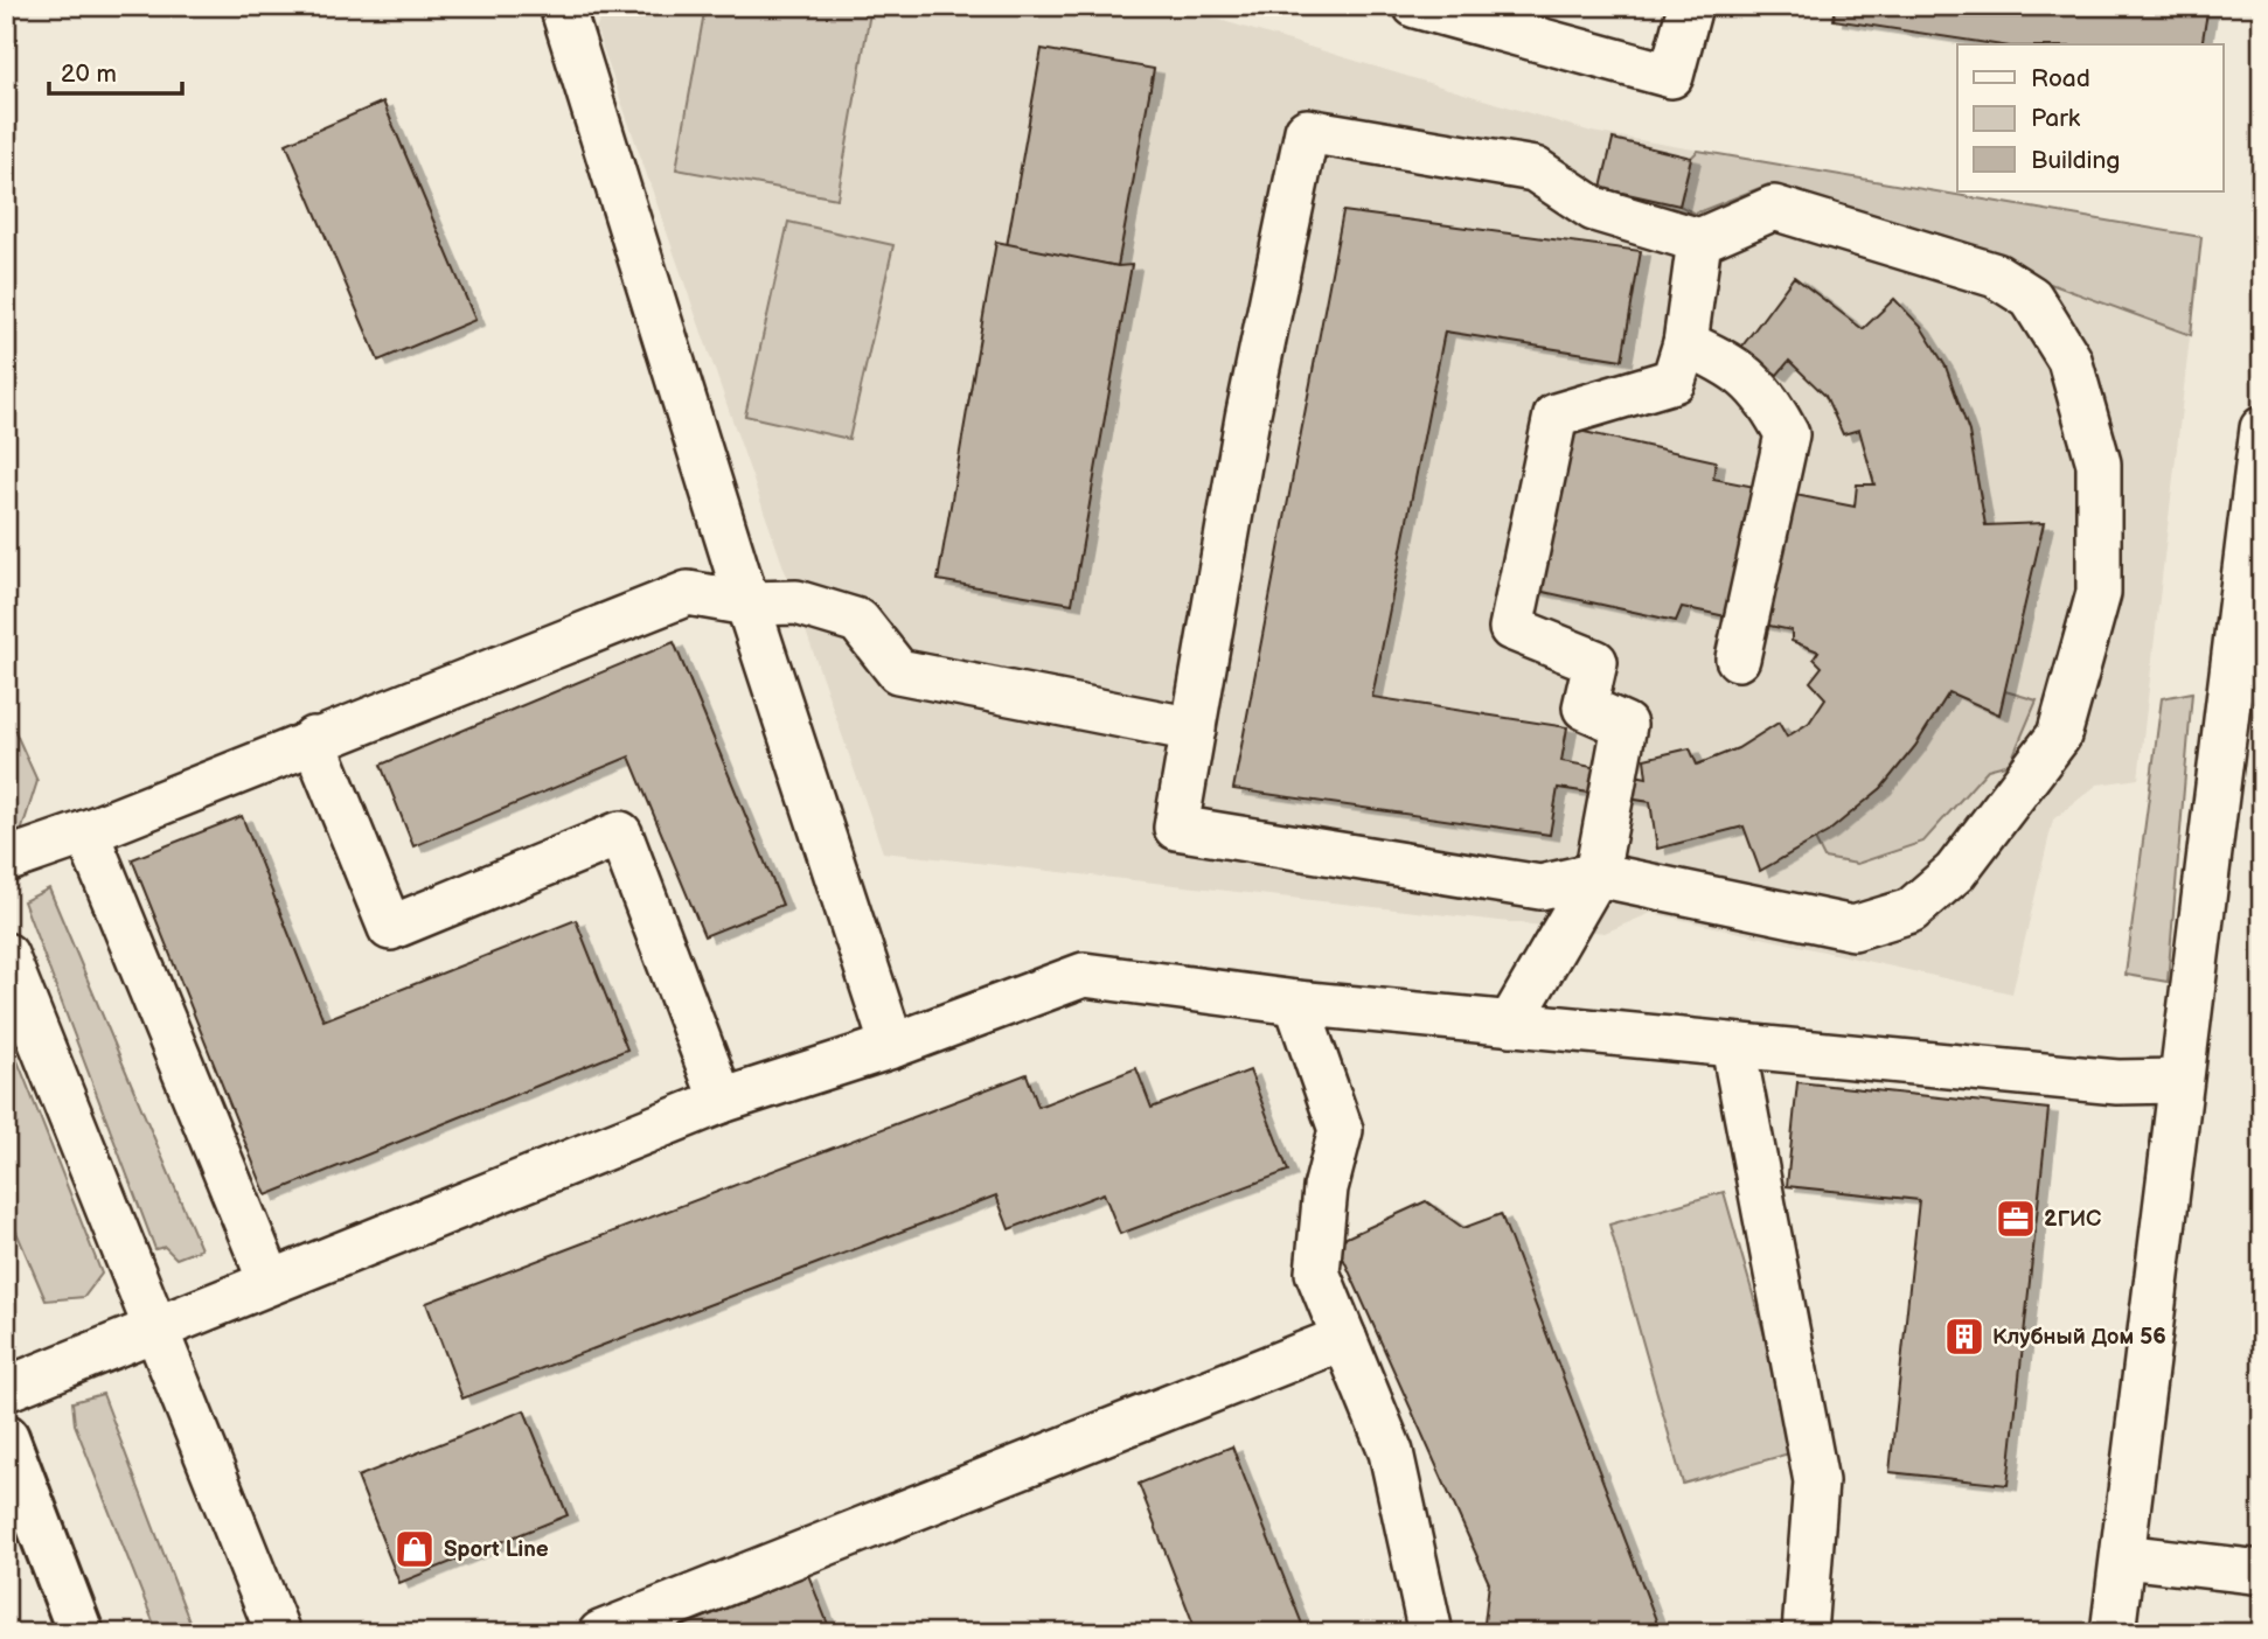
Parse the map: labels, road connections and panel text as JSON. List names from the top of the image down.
{
  "places": {
    "office": ["2ГИС"],
    "building": ["Клубный Дом 56"],
    "shop": ["Sport Line"]
  },
  "legend": ["Road", "Park", "Building"],
  "scale_bar": "20 m"
}
